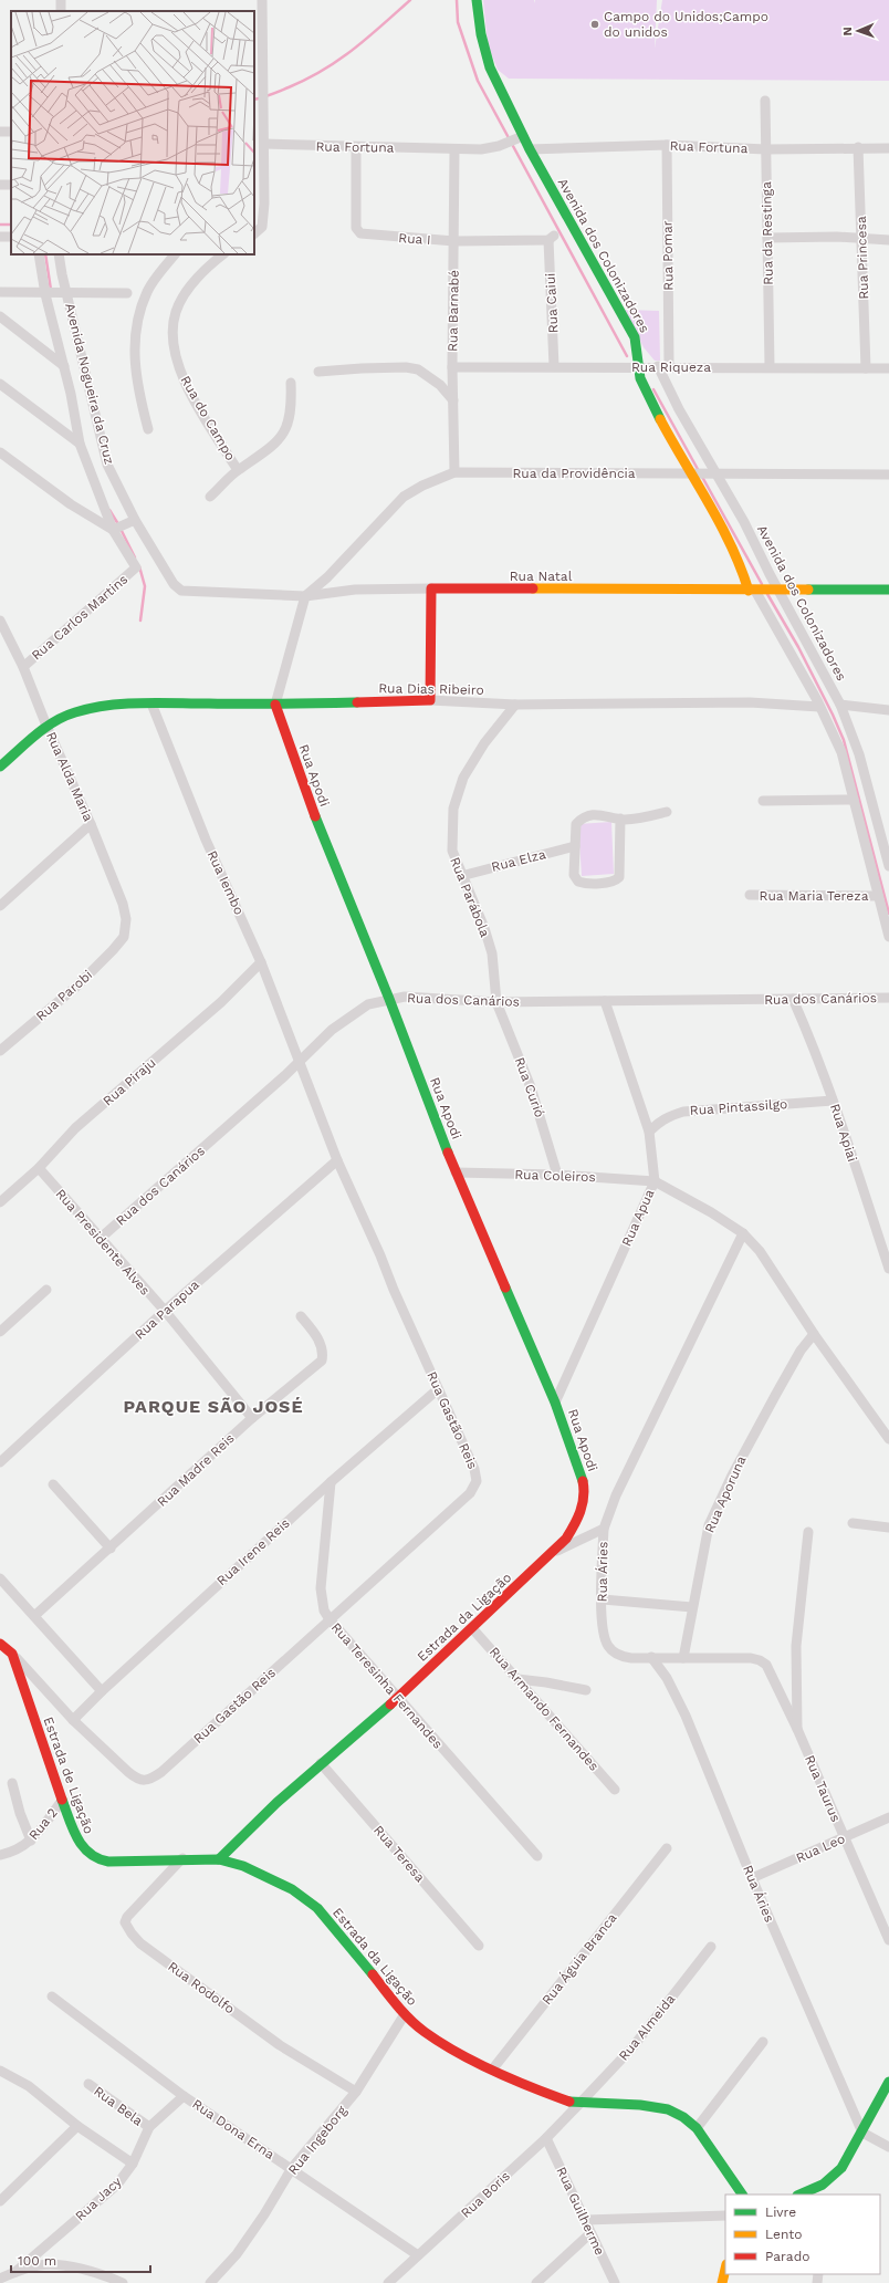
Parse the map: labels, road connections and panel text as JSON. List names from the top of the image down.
{
  "streets": {
    "street": [
      "Rua Fortuna",
      "Rua da Restinga",
      "Rua I",
      "Avenida dos Colonizadores",
      "Rua Pomar",
      "Rua Princesa",
      "Rua Caiui",
      "Rua Barnabé",
      "Rua Riqueza",
      "Avenida Nogueira da Cruz",
      "Rua do Campo",
      "Rua da Providência",
      "Rua Natal",
      "Rua Carlos Martins",
      "Rua Dias Ribeiro",
      "Rua Apodi",
      "Rua Alda Maria",
      "Rua Elza",
      "Rua Iembo",
      "Rua Maria Tereza",
      "Rua Parábola",
      "Rua Parobi",
      "Rua dos Canários",
      "Rua Piraju",
      "Rua Curió",
      "Rua Pintassilgo",
      "Rua Apiai",
      "Rua Coleiros",
      "Rua Apua",
      "Rua Presidente Alves",
      "Rua Parapua",
      "Rua Gastão Reis",
      "Rua Madre Reis",
      "Rua Aporuna",
      "Rua Irene Reis",
      "Rua Áries",
      "Estrada da Ligação",
      "Rua Teresinha Fernandes",
      "Rua Armando Fernandes",
      "Estrada de Ligação",
      "Rua Taurus",
      "Rua 2",
      "Rua Leo",
      "Rua Teresa",
      "Rua Águia Branca",
      "Rua Rodolfo",
      "Rua Almeida",
      "Rua Bela",
      "Rua Dona Erna",
      "Rua Ingeborg",
      "Rua Boris",
      "Rua Jacy",
      "Rua Guilherme"
    ]
  },
  "crossings": [
    ["Rua Fortuna", "Rua da Restinga"],
    ["Rua Fortuna", "Rua I"],
    ["Rua Fortuna", "Avenida dos Colonizadores"],
    ["Rua Fortuna", "Rua Pomar"],
    ["Rua Fortuna", "Rua Princesa"],
    ["Rua Fortuna", "Rua Barnabé"],
    ["Rua da Restinga", "Rua Riqueza"],
    ["Rua I", "Rua Caiui"],
    ["Rua I", "Rua Barnabé"],
    ["Avenida dos Colonizadores", "Rua Riqueza"],
    ["Avenida dos Colonizadores", "Rua da Providência"],
    ["Avenida dos Colonizadores", "Rua Natal"],
    ["Avenida dos Colonizadores", "Rua Dias Ribeiro"],
    ["Avenida dos Colonizadores", "Rua Maria Tereza"],
    ["Rua Pomar", "Rua Riqueza"],
    ["Rua Princesa", "Rua Riqueza"],
    ["Rua Caiui", "Rua Riqueza"],
    ["Rua Barnabé", "Rua Riqueza"],
    ["Rua Barnabé", "Rua da Providência"],
    ["Avenida Nogueira da Cruz", "Rua Natal"],
    ["Avenida Nogueira da Cruz", "Rua Carlos Martins"],
    ["Rua da Providência", "Rua Natal"],
    ["Rua Carlos Martins", "Rua Alda Maria"],
    ["Rua Dias Ribeiro", "Rua Apodi"],
    ["Rua Dias Ribeiro", "Rua Alda Maria"],
    ["Rua Dias Ribeiro", "Rua Iembo"],
    ["Rua Dias Ribeiro", "Rua Parábola"],
    ["Rua Apodi", "Rua dos Canários"],
    ["Rua Apodi", "Rua Coleiros"],
    ["Rua Apodi", "Rua Apua"],
    ["Rua Apodi", "Estrada da Ligação"],
    ["Rua Alda Maria", "Rua Parobi"],
    ["Rua Elza", "Rua Parábola"],
    ["Rua Iembo", "Rua dos Canários"],
    ["Rua Iembo", "Rua Piraju"],
    ["Rua Iembo", "Rua Gastão Reis"],
    ["Rua Parábola", "Rua dos Canários"],
    ["Rua Parábola", "Rua Curió"],
    ["Rua dos Canários", "Rua Curió"],
    ["Rua dos Canários", "Rua Apiai"],
    ["Rua dos Canários", "Rua Apua"],
    ["Rua dos Canários", "Rua Presidente Alves"],
    ["Rua dos Canários", "Rua Gastão Reis"],
    ["Rua Piraju", "Rua Presidente Alves"],
    ["Rua Curió", "Rua Coleiros"],
    ["Rua Pintassilgo", "Rua Apiai"],
    ["Rua Pintassilgo", "Rua Apua"],
    ["Rua Coleiros", "Rua Apua"],
    ["Rua Presidente Alves", "Rua Parapua"],
    ["Rua Presidente Alves", "Rua Madre Reis"],
    ["Rua Parapua", "Rua Gastão Reis"],
    ["Rua Gastão Reis", "Rua Irene Reis"],
    ["Rua Gastão Reis", "Rua Teresinha Fernandes"],
    ["Rua Gastão Reis", "Estrada de Ligação"],
    ["Rua Irene Reis", "Rua Teresinha Fernandes"],
    ["Rua Irene Reis", "Estrada de Ligação"],
    ["Rua Áries", "Rua Taurus"],
    ["Rua Áries", "Rua Leo"],
    ["Estrada da Ligação", "Rua Teresinha Fernandes"],
    ["Estrada da Ligação", "Rua Armando Fernandes"],
    ["Estrada da Ligação", "Estrada de Ligação"],
    ["Estrada da Ligação", "Rua Teresa"],
    ["Estrada da Ligação", "Rua Águia Branca"],
    ["Estrada da Ligação", "Rua Almeida"],
    ["Estrada da Ligação", "Rua Ingeborg"],
    ["Estrada da Ligação", "Rua Boris"],
    ["Estrada de Ligação", "Rua 2"],
    ["Estrada de Ligação", "Rua Rodolfo"],
    ["Rua Taurus", "Rua Leo"],
    ["Rua Rodolfo", "Rua Ingeborg"],
    ["Rua Almeida", "Rua Boris"],
    ["Rua Bela", "Rua Jacy"],
    ["Rua Dona Erna", "Rua Ingeborg"],
    ["Rua Dona Erna", "Rua Boris"],
    ["Rua Dona Erna", "Rua Jacy"],
    ["Rua Boris", "Rua Guilherme"]
  ],
  "districts": ["PARQUE SÃO JOSÉ"],
  "places": ["Campo do Unidos;Campo do unidos"],
  "legend": ["Livre", "Lento", "Parado"],
  "scale_bar": "100 m",
  "north": "left"
}
